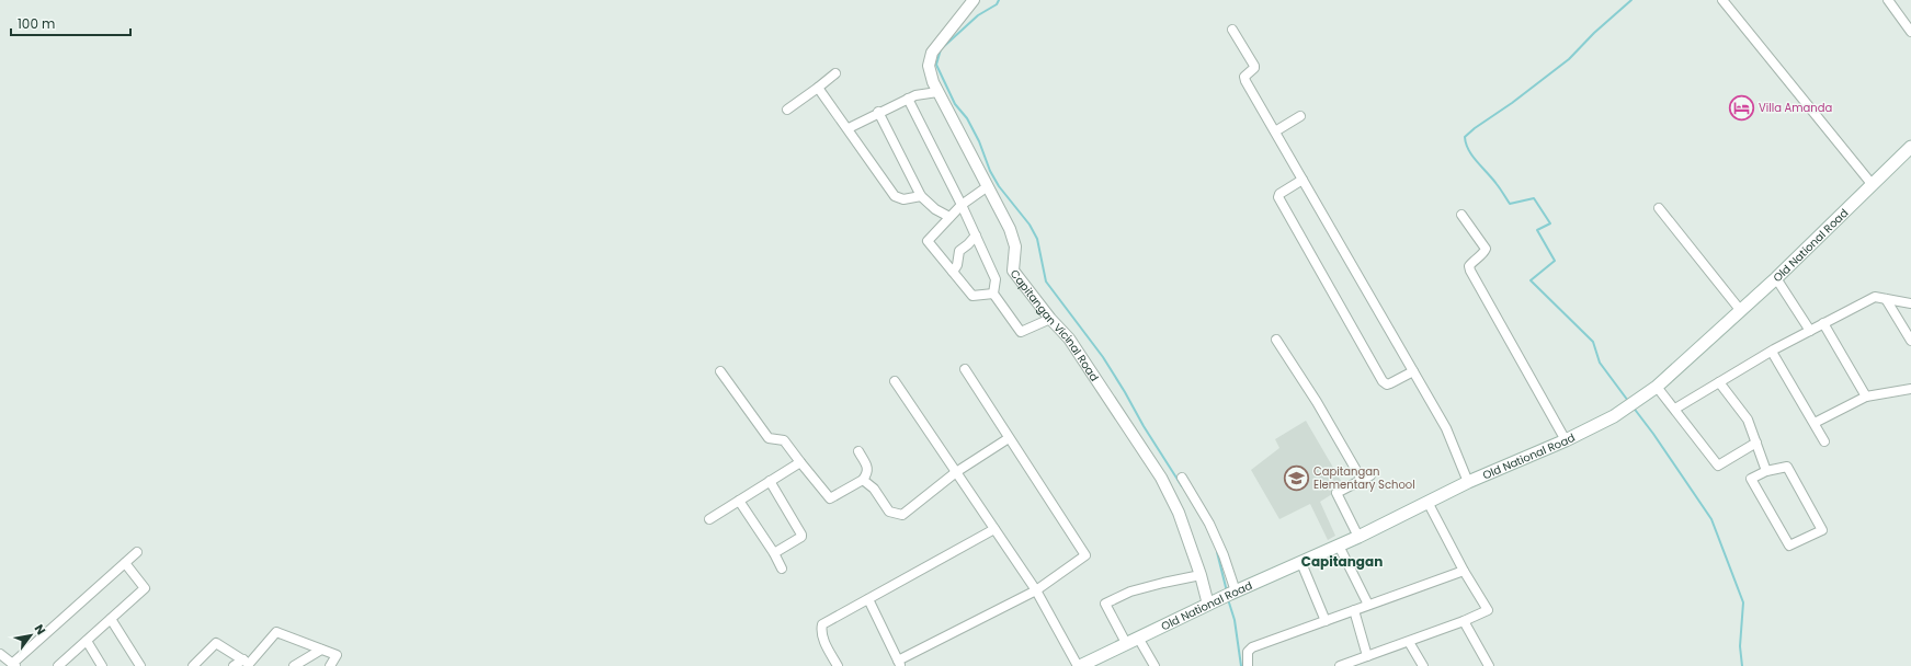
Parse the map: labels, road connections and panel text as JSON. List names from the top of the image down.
{
  "streets": {
    "main road": ["Old National Road"],
    "street": ["Capitangan Vicinal Road"]
  },
  "crossings": [
    ["Old National Road", "Capitangan Vicinal Road"]
  ],
  "districts": ["Capitangan"],
  "places": {
    "hotel": ["Villa Amanda"],
    "school or university": ["Capitangan Elementary School"]
  },
  "scale_bar": "100 m",
  "north": "top right"
}
